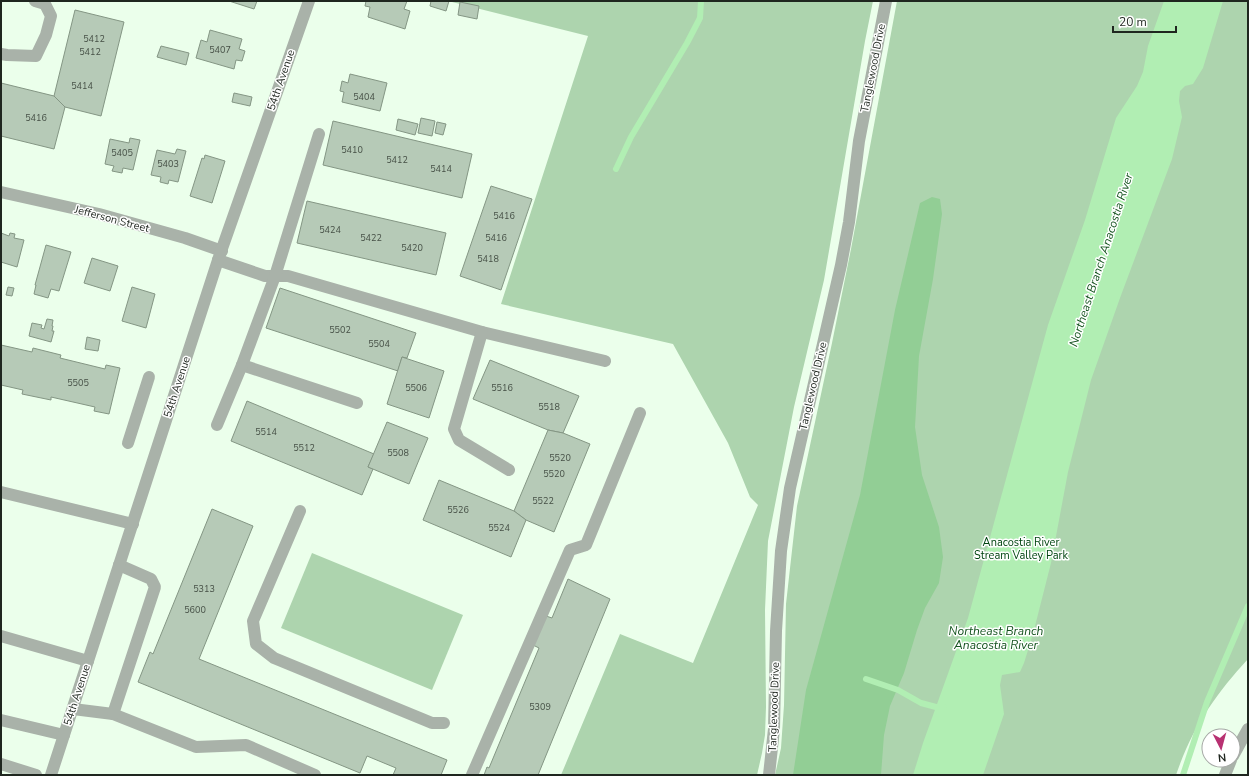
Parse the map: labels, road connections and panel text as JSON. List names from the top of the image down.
{
  "streets": {
    "street": ["Tanglewood Drive", "54th Avenue", "Jefferson Street"]
  },
  "crossings": [
    ["54th Avenue", "Jefferson Street"]
  ],
  "water": ["Northeast Branch Anacostia River"],
  "parks": ["Anacostia River Stream Valley Park"],
  "house_numbers": [
    "5412",
    "5407",
    "5412",
    "5414",
    "5404",
    "5416",
    "5410",
    "5405",
    "5412",
    "5403",
    "5414",
    "5416",
    "5424",
    "5422",
    "5416",
    "5420",
    "5418",
    "5502",
    "5504",
    "5505",
    "5506",
    "5516",
    "5518",
    "5514",
    "5512",
    "5508",
    "5520",
    "5520",
    "5522",
    "5526",
    "5524",
    "5313",
    "5600",
    "5309"
  ],
  "scale_bar": "20 m",
  "north": "bottom"
}
